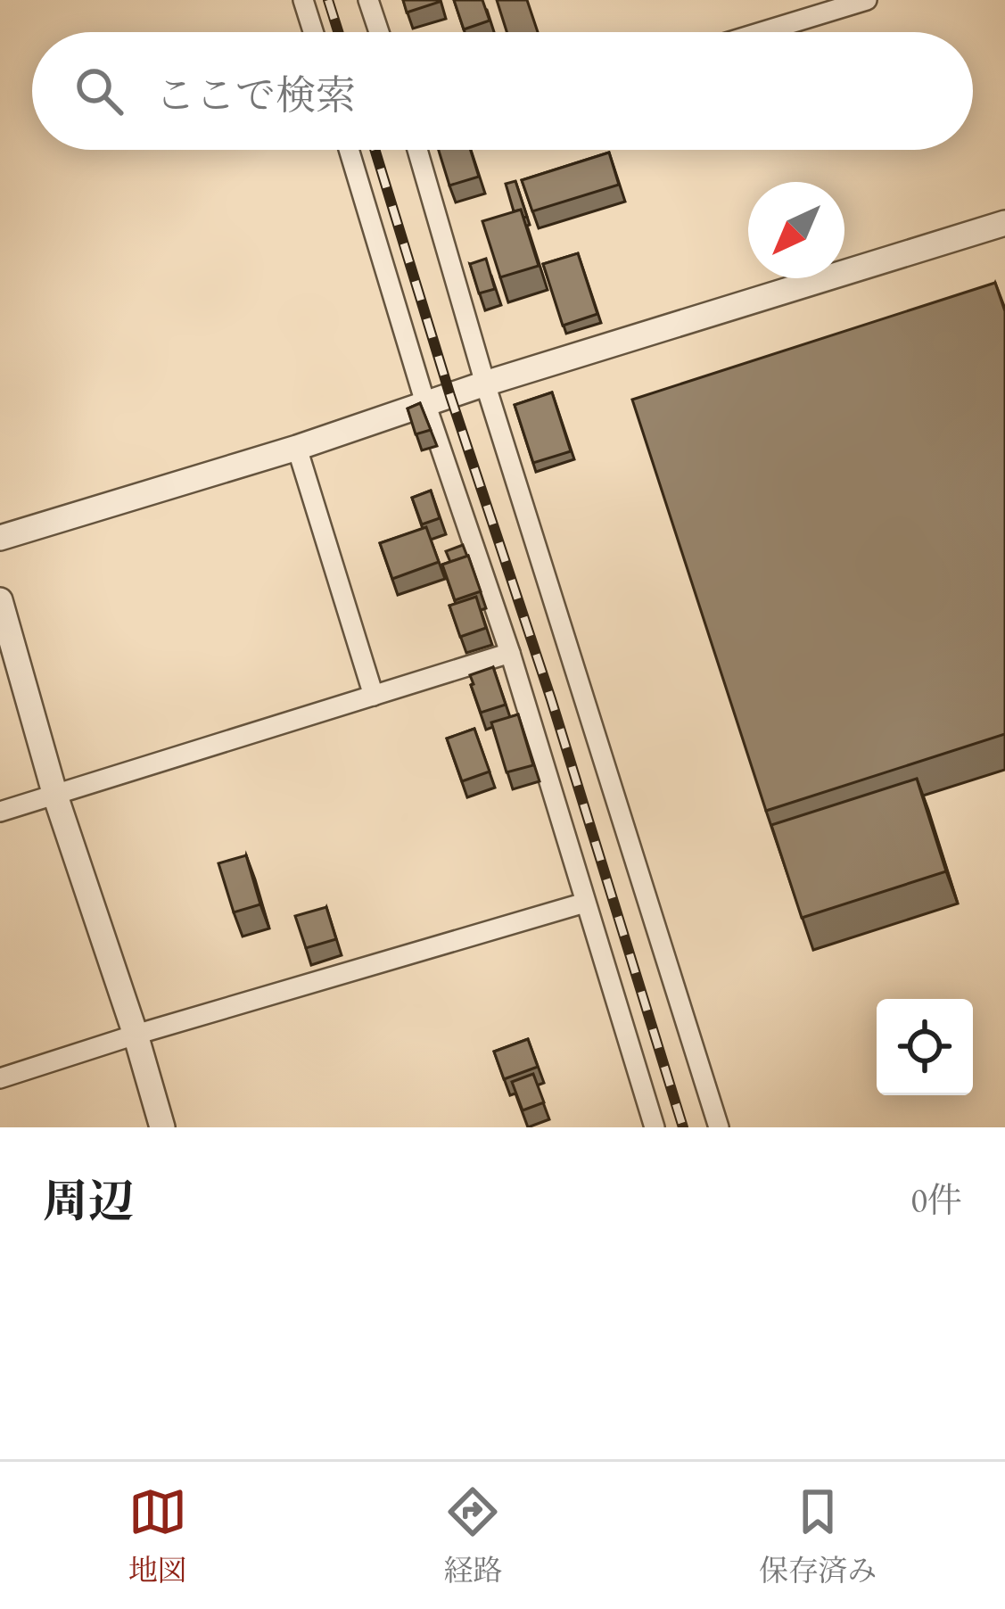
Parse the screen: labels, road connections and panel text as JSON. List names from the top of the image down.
{
  "north": "bottom left",
  "page": {
    "search": "ここで検索",
    "heading": ["周辺", "0件"],
    "nav": ["地図", "経路", "保存済み"]
  }
}
